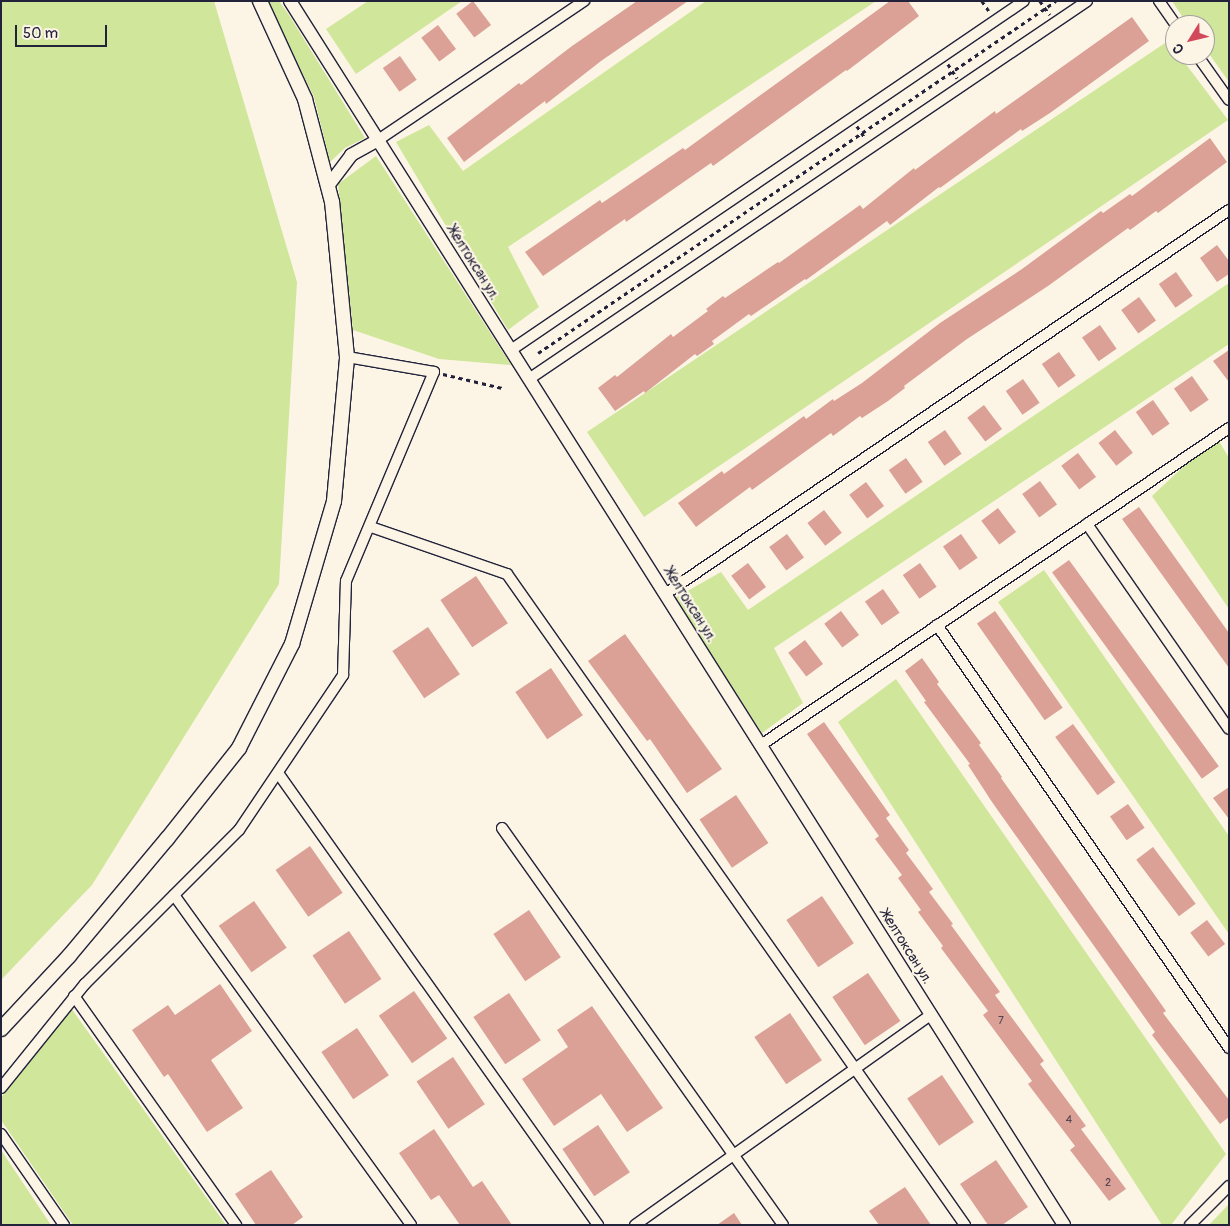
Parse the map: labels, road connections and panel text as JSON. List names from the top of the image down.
{
  "streets": {
    "street": ["Желтоксан ул."]
  },
  "house_numbers": ["7", "4", "2"],
  "scale_bar": "50 m",
  "north": "bottom left"
}
